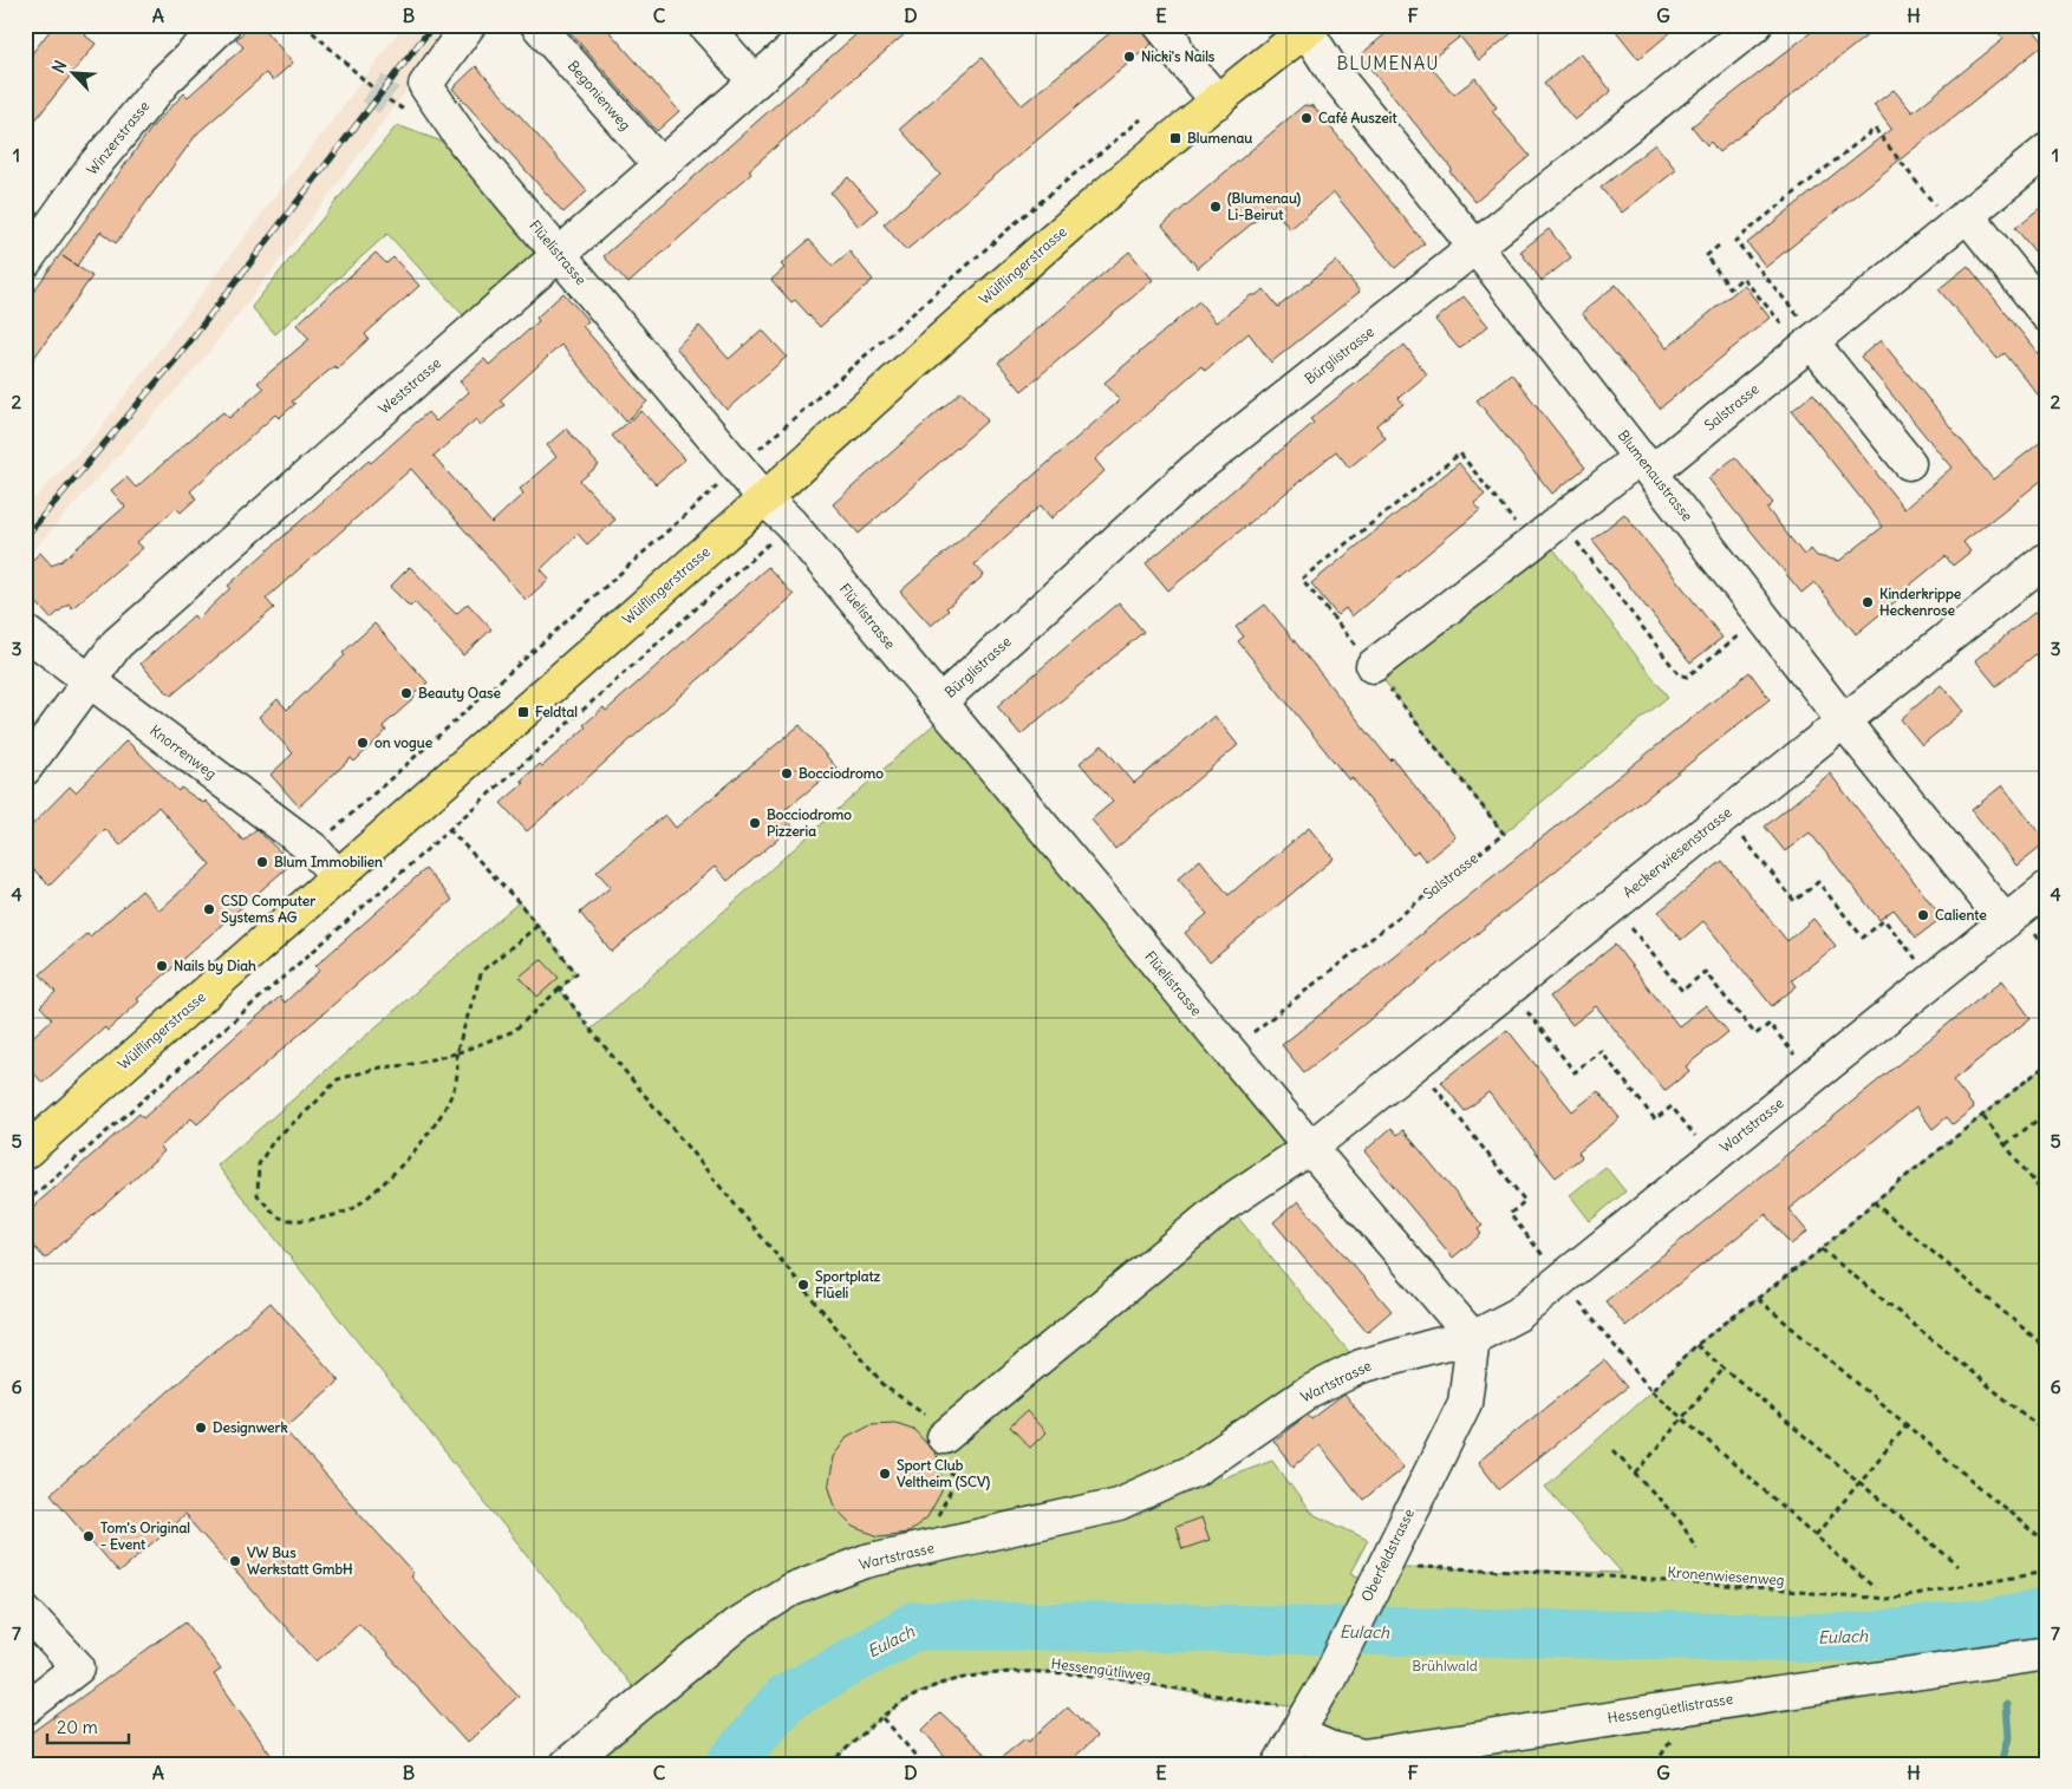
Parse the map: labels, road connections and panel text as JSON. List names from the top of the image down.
{
  "streets": {
    "main road": ["Wülflingerstrasse"],
    "street": [
      "Begonienweg",
      "Winzerstrasse",
      "Flüelistrasse",
      "Bürglistrasse",
      "Weststrasse",
      "Salstrasse",
      "Blumenaustrasse",
      "Knorrenweg",
      "Aeckerwiesenstrasse",
      "Wartstrasse",
      "Oberfeldstrasse",
      "Hessengüetlistrasse"
    ],
    "path": ["Kronenwiesenweg", "Hessengütliweg"]
  },
  "crossings": [
    ["Begonienweg", "Weststrasse"],
    ["Flüelistrasse", "Wülflingerstrasse"],
    ["Flüelistrasse", "Bürglistrasse"],
    ["Flüelistrasse", "Weststrasse"],
    ["Flüelistrasse", "Salstrasse"],
    ["Flüelistrasse", "Aeckerwiesenstrasse"],
    ["Flüelistrasse", "Wartstrasse"],
    ["Flüelistrasse", "Oberfeldstrasse"],
    ["Wülflingerstrasse", "Blumenaustrasse"],
    ["Wülflingerstrasse", "Knorrenweg"],
    ["Bürglistrasse", "Blumenaustrasse"],
    ["Weststrasse", "Knorrenweg"],
    ["Salstrasse", "Blumenaustrasse"],
    ["Blumenaustrasse", "Aeckerwiesenstrasse"],
    ["Blumenaustrasse", "Wartstrasse"],
    ["Wartstrasse", "Oberfeldstrasse"],
    ["Oberfeldstrasse", "Hessengüetlistrasse"]
  ],
  "districts": ["BLUMENAU"],
  "water": ["Eulach"],
  "parks": ["Brühlwald"],
  "places": {
    "other": [
      "Nicki's Nails",
      "Café Auszeit",
      "(Blumenau) Li-Beirut",
      "Kinderkrippe Heckenrose",
      "Beauty Oase",
      "on vogue",
      "Bocciodromo",
      "Bocciodromo Pizzeria",
      "Blum Immobilien",
      "CSD Computer Systems AG",
      "Caliente",
      "Nails by Diah",
      "Sportplatz Flüeli",
      "Designwerk",
      "Sport Club Veltheim (SCV)",
      "Tom's Original - Event",
      "VW Bus Werkstatt GmbH"
    ],
    "transit": ["Blumenau", "Feldtal"]
  },
  "scale_bar": "20 m",
  "north": "top left",
  "grid": {
    "columns": [
      "A",
      "B",
      "C",
      "D",
      "E",
      "F",
      "G",
      "H"
    ],
    "rows": [
      "1",
      "2",
      "3",
      "4",
      "5",
      "6",
      "7"
    ]
  }
}
